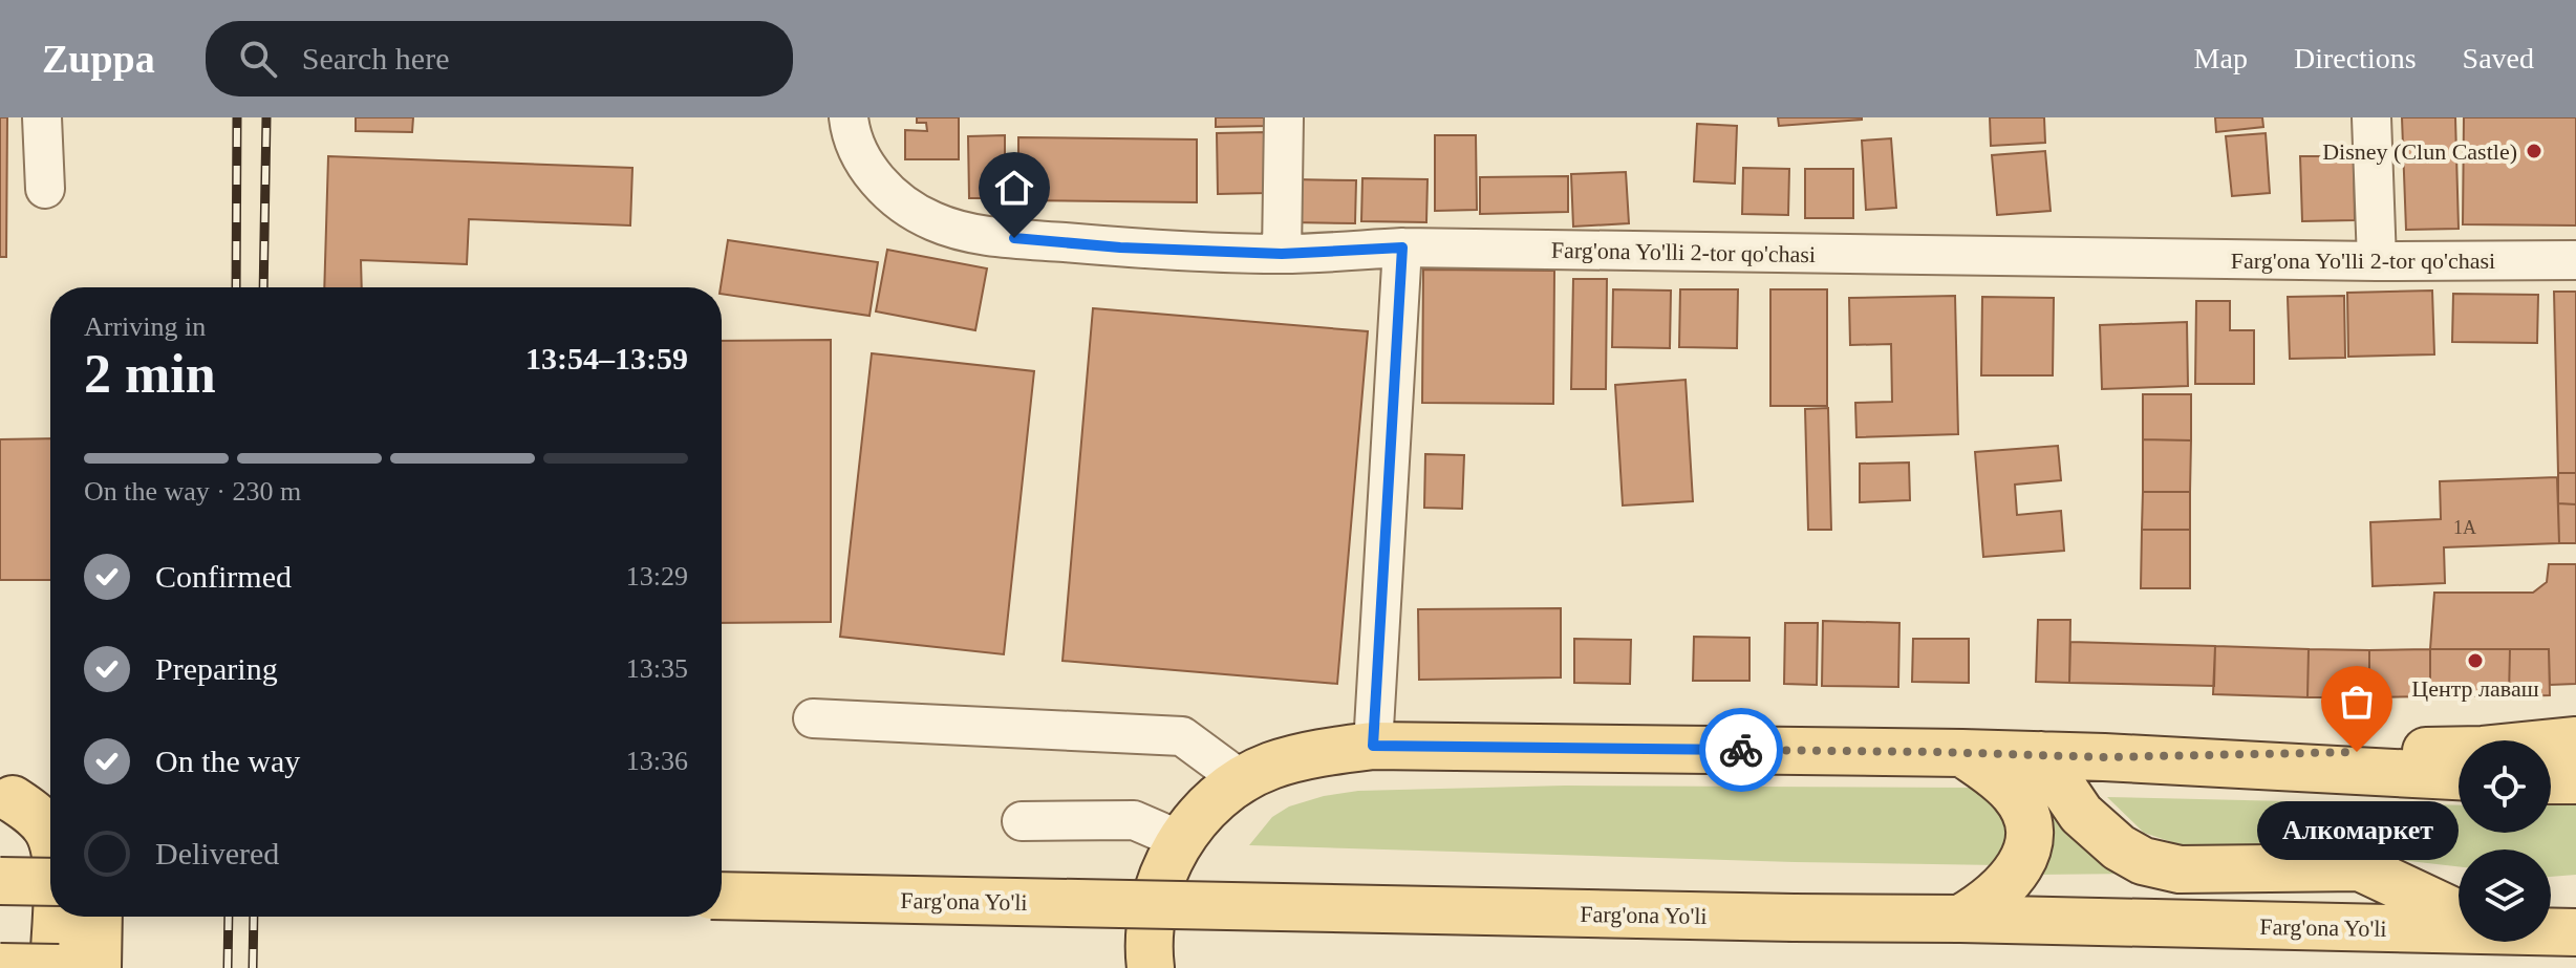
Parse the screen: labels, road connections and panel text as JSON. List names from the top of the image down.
{
  "streets": {
    "main road": ["Farg'ona Yo'li"],
    "street": ["Farg'ona Yo'lli 2-tor qo'chasi"]
  },
  "places": ["Disney (Clun Castle)", "Центр лаваш", "Алкомаркет"],
  "house_numbers": ["1A"],
  "page": {
    "header": "Zuppa",
    "search": "Search here",
    "nav": ["Map", "Directions", "Saved"],
    "heading": ["2 min", "Arriving in", "13:54–13:59"],
    "bar": "On the way · 230 m",
    "list": [
      ["Confirmed", "13:29"],
      ["Preparing", "13:35"],
      ["On the way", "13:36"],
      "Delivered"
    ],
    "bubble": "Алкомаркет"
  }
}
